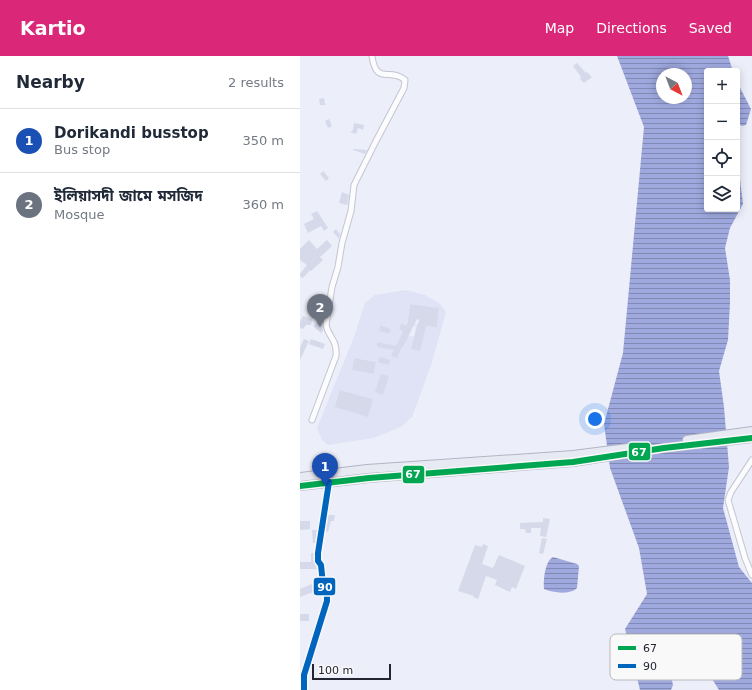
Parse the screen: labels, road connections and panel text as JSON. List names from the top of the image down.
{
  "lines": ["transit line 67", "transit line 90"],
  "legend": ["67", "90"],
  "scale_bar": "100 m",
  "north": "bottom right",
  "page": {
    "header": "Kartio",
    "nav": ["Map", "Directions", "Saved"],
    "heading": ["Nearby", "2 results"],
    "map_buttons": ["+", "−"],
    "list": [
      {
        "mark": "1",
        "name": "Dorikandi busstop",
        "note": "Bus stop",
        "value": "350 m"
      },
      {
        "mark": "2",
        "name": "ইলিয়াসদী জামে মসজিদ",
        "note": "Mosque",
        "value": "360 m"
      }
    ],
    "pins": ["2", "1"],
    "scale": "100 m"
  }
}
